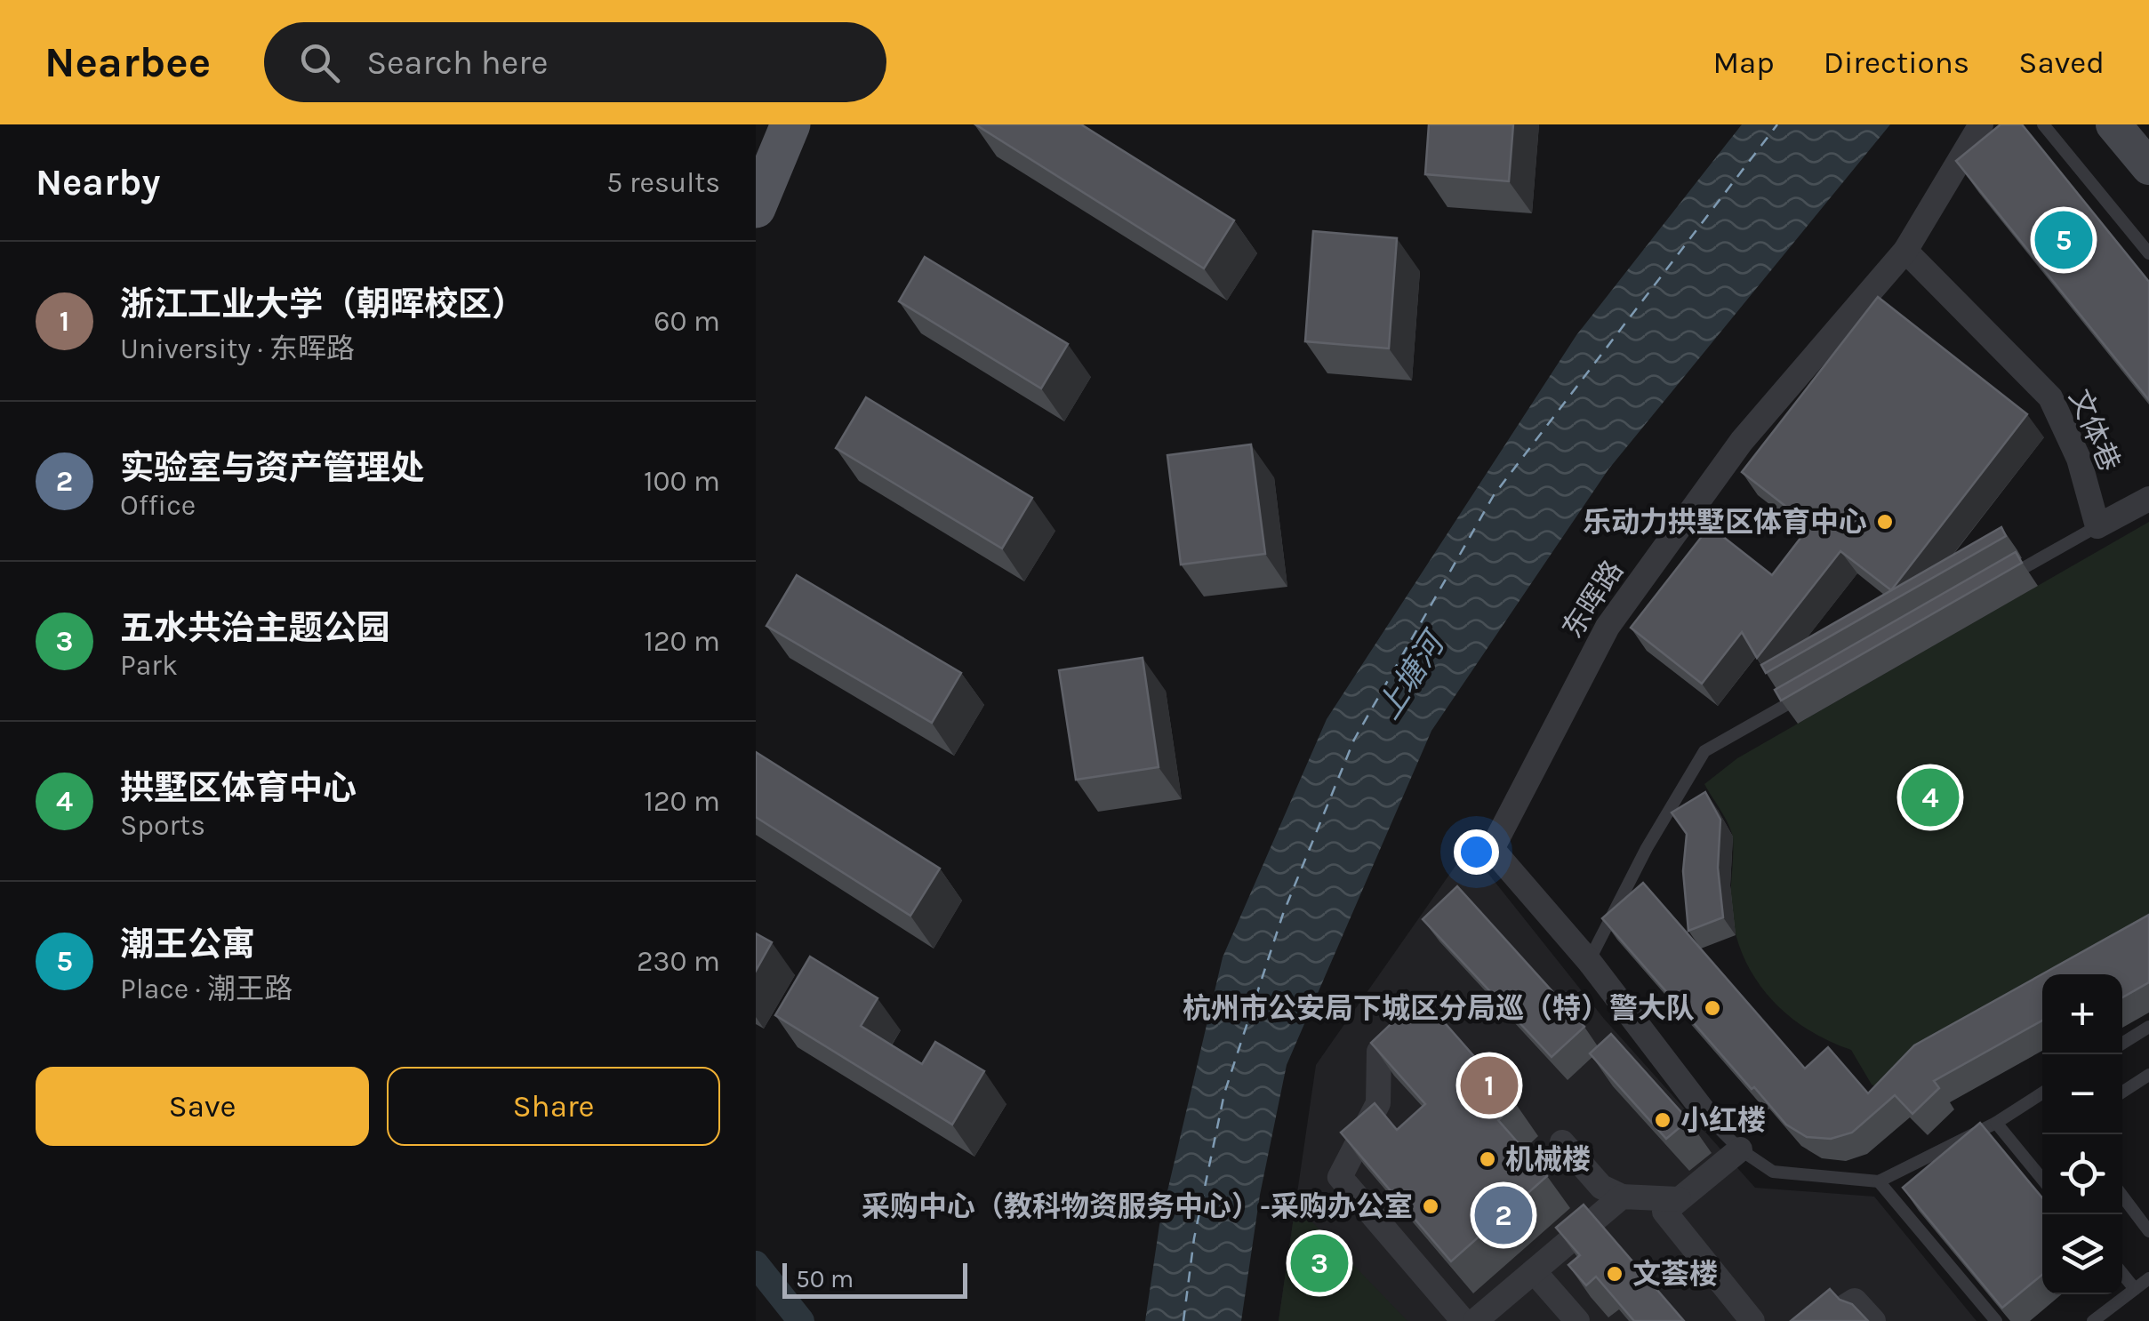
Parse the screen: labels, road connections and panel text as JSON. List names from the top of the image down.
{
  "streets": {
    "street": ["文体巷", "东晖路"]
  },
  "crossings": [
    ["文体巷", "东晖路"]
  ],
  "water": ["上塘河"],
  "places": [
    "乐动力拱墅区体育中心",
    "杭州市公安局下城区分局巡（特）警大队",
    "小红楼",
    "机械楼",
    "采购中心（教科物资服务中心）-采购办公室",
    "文荟楼"
  ],
  "scale_bar": "50 m",
  "page": {
    "header": "Nearbee",
    "search": "Search here",
    "nav": ["Map", "Directions", "Saved"],
    "heading": ["Nearby", "5 results"],
    "pins": [
      "5",
      "4",
      "1",
      "2",
      "3"
    ],
    "list": [
      {
        "mark": "1",
        "name": "浙江工业大学（朝晖校区）",
        "note": "University · 东晖路",
        "value": "60 m"
      },
      {
        "mark": "2",
        "name": "实验室与资产管理处",
        "note": "Office",
        "value": "100 m"
      },
      {
        "mark": "3",
        "name": "五水共治主题公园",
        "note": "Park",
        "value": "120 m"
      },
      {
        "mark": "4",
        "name": "拱墅区体育中心",
        "note": "Sports",
        "value": "120 m"
      },
      {
        "mark": "5",
        "name": "潮王公寓",
        "note": "Place · 潮王路",
        "value": "230 m"
      }
    ],
    "map_buttons": ["+", "−"],
    "buttons": ["Save", "Share"],
    "scale": "50 m"
  }
}
